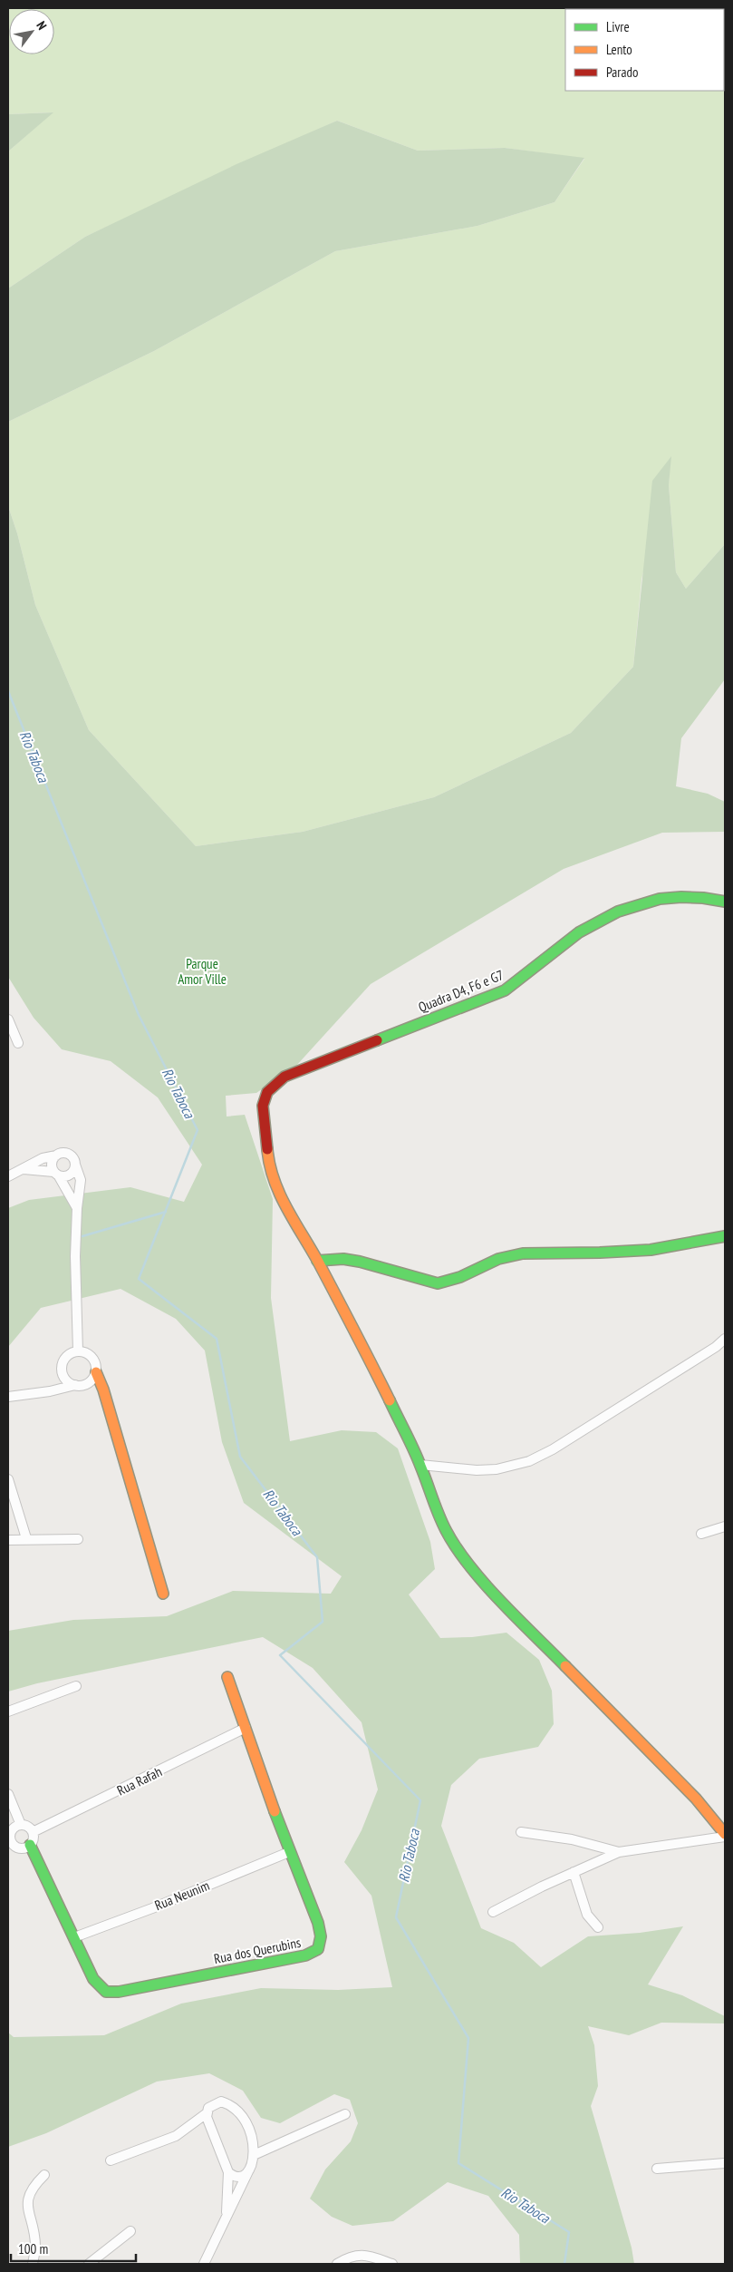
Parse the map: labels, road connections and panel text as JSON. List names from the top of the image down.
{
  "streets": {
    "street": [
      "Quadra D4, F6 e G7",
      "Rua Rafah",
      "Rua Neunim",
      "Rua dos Querubins"
    ]
  },
  "crossings": [
    ["Rua Rafah", "Rua dos Querubins"],
    ["Rua Neunim", "Rua dos Querubins"]
  ],
  "water": ["Rio Taboca"],
  "parks": ["Parque Amor Ville"],
  "legend": ["Livre", "Lento", "Parado"],
  "scale_bar": "100 m",
  "north": "top right"
}
